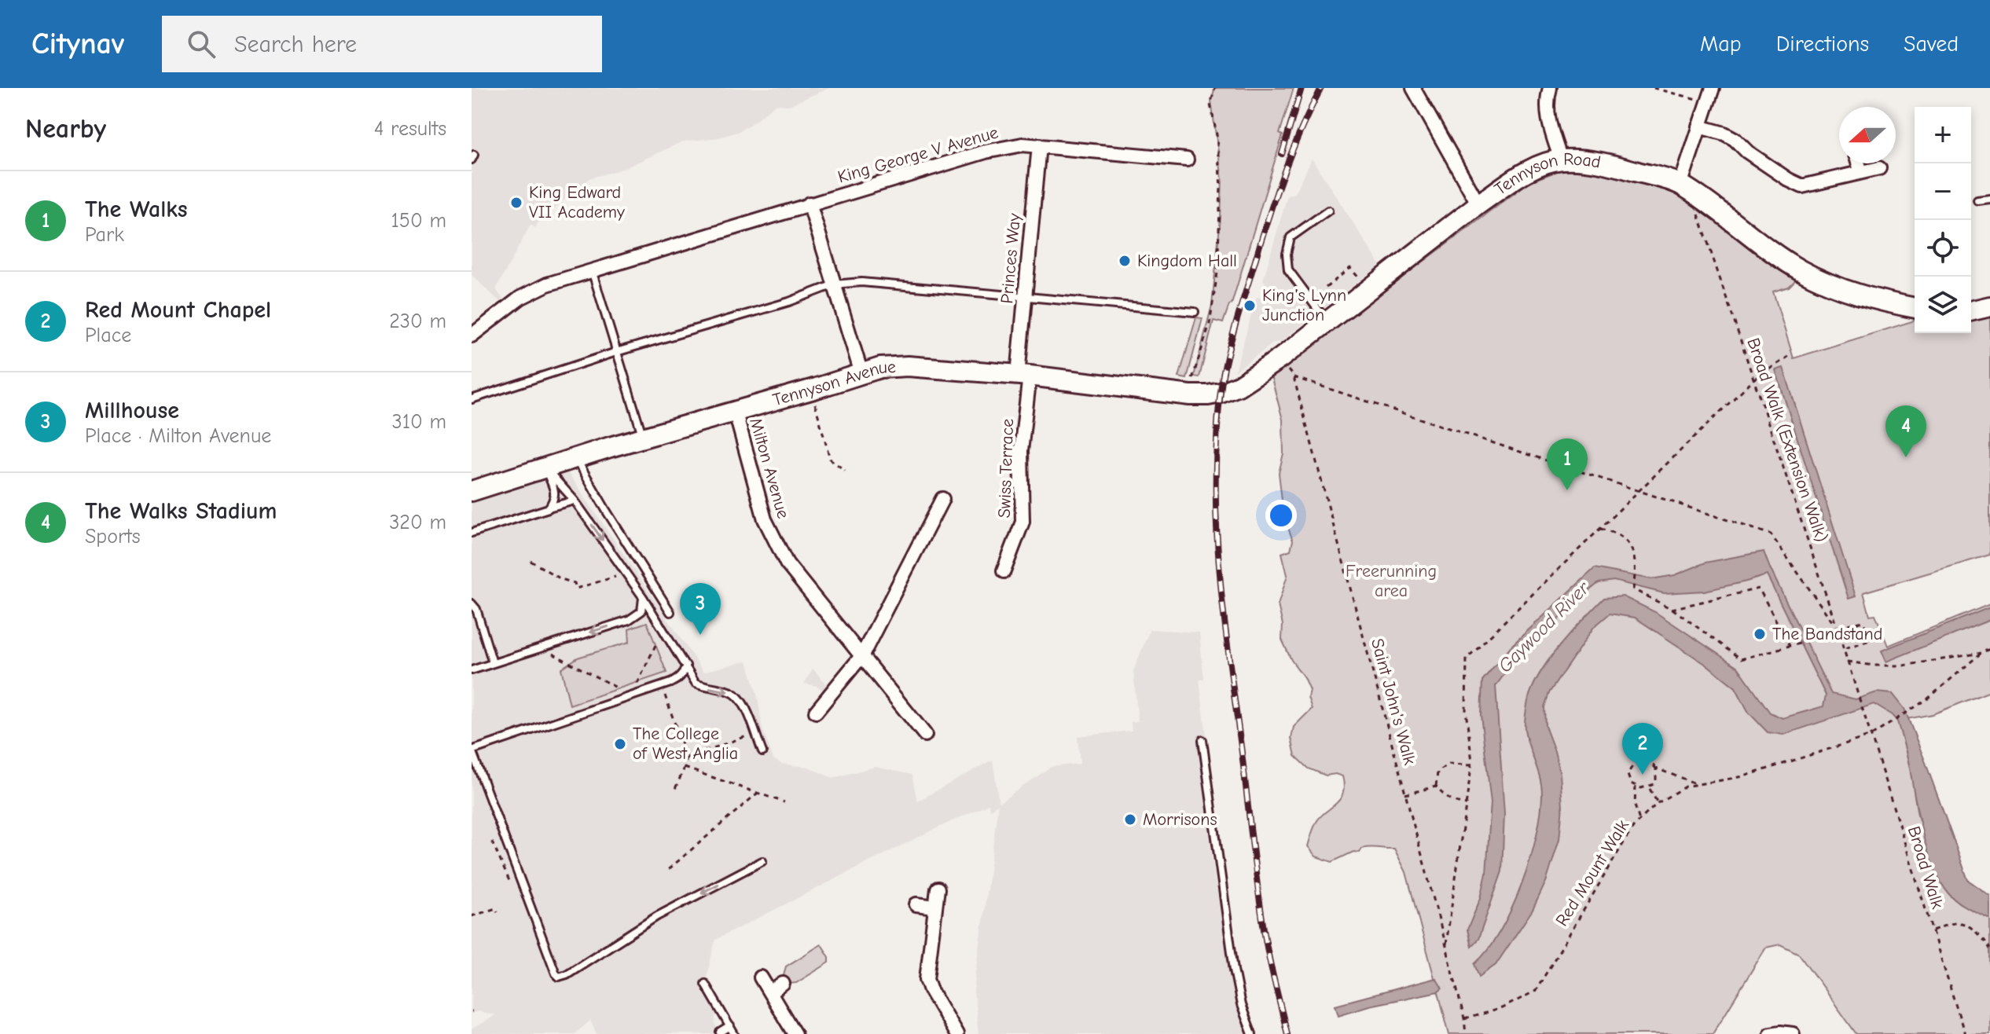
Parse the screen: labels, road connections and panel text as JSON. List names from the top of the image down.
{
  "streets": {
    "main road": ["Tennyson Road", "Tennyson Avenue"],
    "street": [
      "King George V Avenue",
      "Princes Way",
      "Milton Avenue",
      "Swiss Terrace"
    ],
    "path": [
      "Broad Walk (Extension Walk)",
      "Saint John's Walk",
      "Broad Walk",
      "Red Mount Walk"
    ]
  },
  "crossings": [
    ["King George V Avenue", "Princes Way"],
    ["Tennyson Road", "Tennyson Avenue"],
    ["Princes Way", "Tennyson Avenue"],
    ["Princes Way", "Swiss Terrace"],
    ["Tennyson Avenue", "Milton Avenue"],
    ["Tennyson Avenue", "Swiss Terrace"],
    ["Broad Walk (Extension Walk)", "Broad Walk"],
    ["Saint John's Walk", "Red Mount Walk"],
    ["Broad Walk", "Red Mount Walk"]
  ],
  "water": ["Gaywood River"],
  "parks": ["Freerunning area"],
  "places": [
    "King Edward VII Academy",
    "Kingdom Hall",
    "King's Lynn Junction",
    "The Bandstand",
    "The College of West Anglia",
    "Morrisons"
  ],
  "north": "left",
  "page": {
    "header": "Citynav",
    "search": "Search here",
    "nav": ["Map", "Directions", "Saved"],
    "heading": ["Nearby", "4 results"],
    "map_buttons": ["+", "−"],
    "list": [
      {
        "mark": "1",
        "name": "The Walks",
        "note": "Park",
        "value": "150 m"
      },
      {
        "mark": "2",
        "name": "Red Mount Chapel",
        "note": "Place",
        "value": "230 m"
      },
      {
        "mark": "3",
        "name": "Millhouse",
        "note": "Place · Milton Avenue",
        "value": "310 m"
      },
      {
        "mark": "4",
        "name": "The Walks Stadium",
        "note": "Sports",
        "value": "320 m"
      }
    ],
    "pins": [
      "4",
      "1",
      "3",
      "2"
    ]
  }
}
